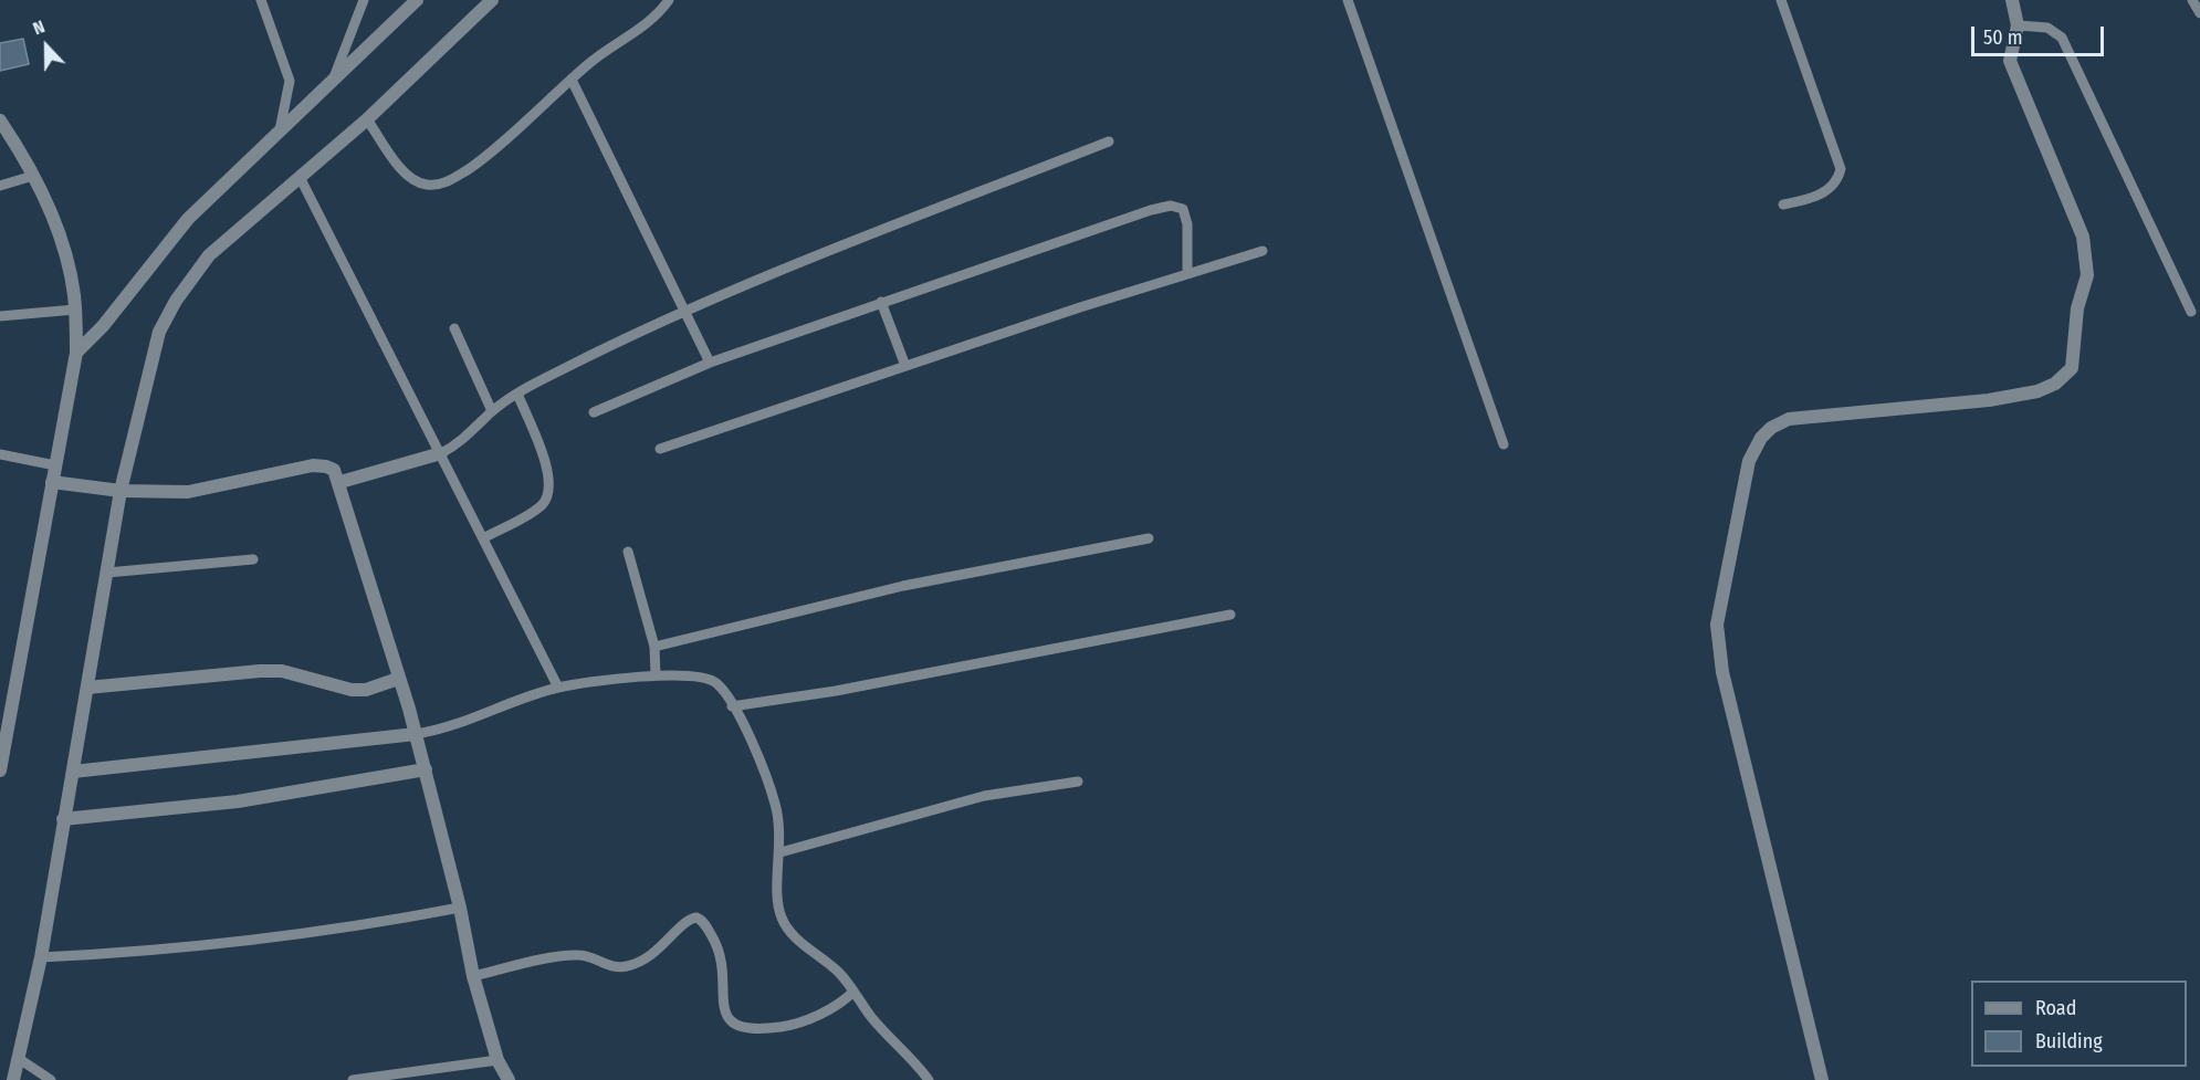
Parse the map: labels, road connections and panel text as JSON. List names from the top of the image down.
{
  "legend": ["Road", "Building"],
  "scale_bar": "50 m",
  "north": "top"
}
